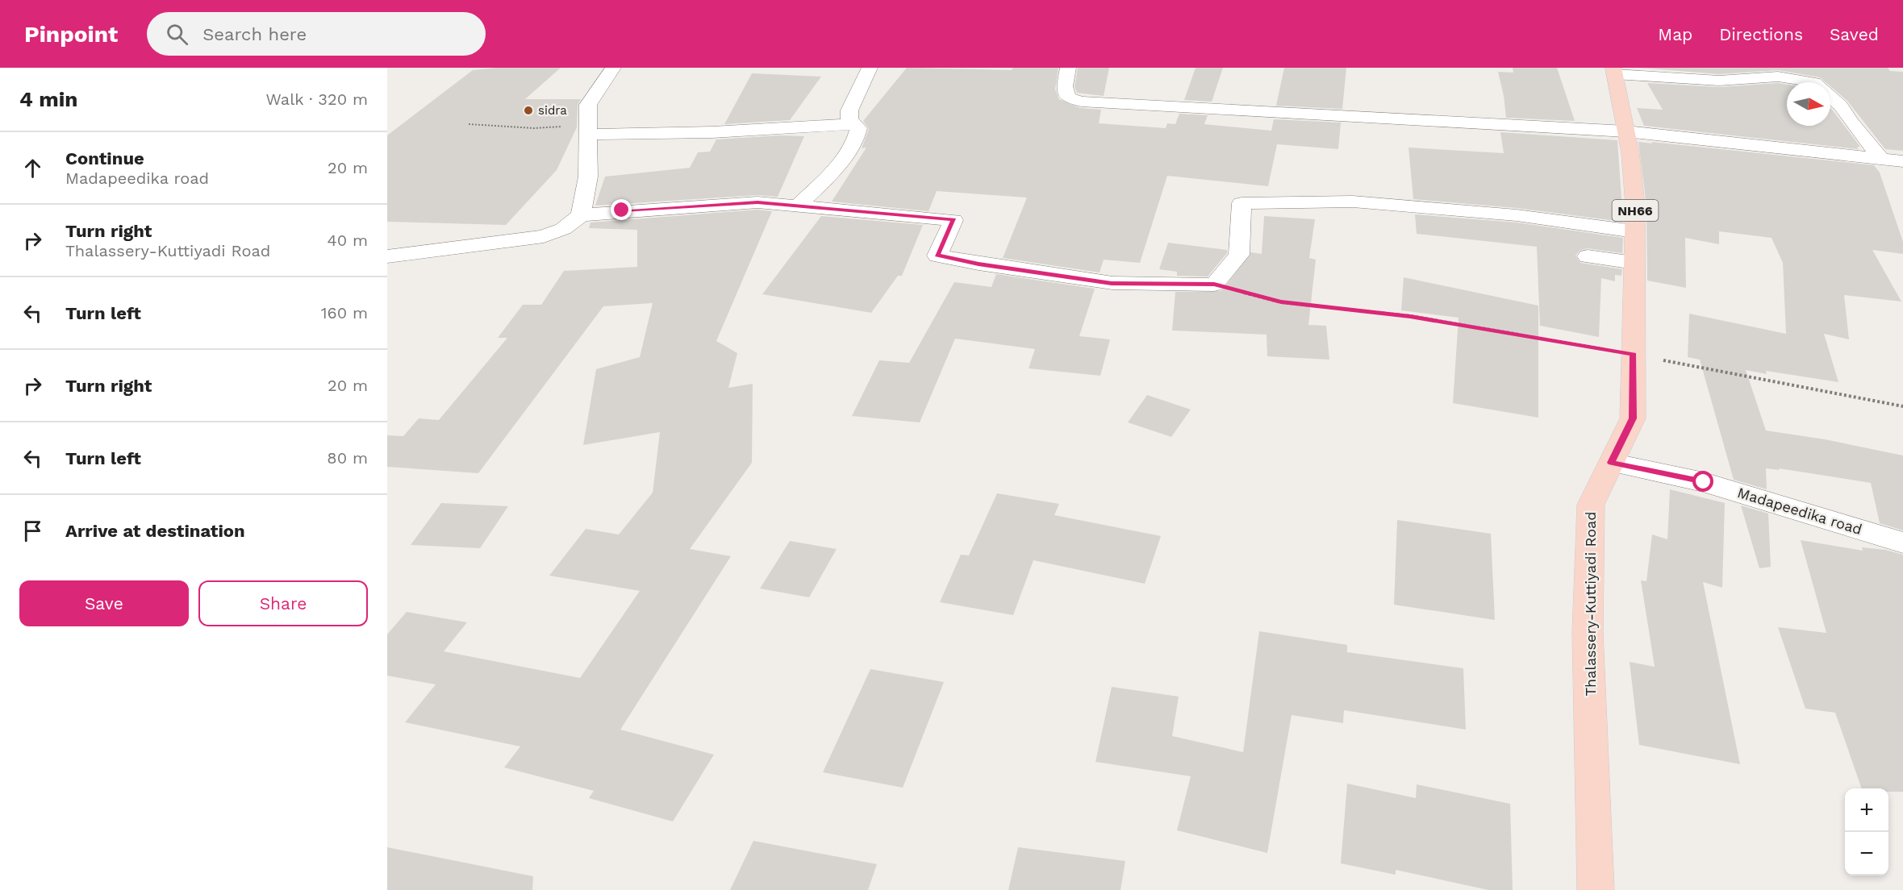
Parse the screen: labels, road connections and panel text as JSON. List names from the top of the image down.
{
  "streets": {
    "main road": ["NH66", "Thalassery-Kuttiyadi Road"],
    "street": ["Madapeedika road"]
  },
  "crossings": [
    ["Madapeedika road", "Thalassery-Kuttiyadi Road"]
  ],
  "places": ["sidra"],
  "north": "right",
  "page": {
    "header": "Pinpoint",
    "search": "Search here",
    "nav": ["Map", "Directions", "Saved"],
    "heading": ["4 min", "Walk · 320 m"],
    "list": [
      ["Continue", "Madapeedika road", "20 m"],
      ["Turn right", "Thalassery-Kuttiyadi Road", "40 m"],
      ["Turn left", "160 m"],
      ["Turn right", "20 m"],
      ["Turn left", "80 m"],
      "Arrive at destination"
    ],
    "buttons": ["Save", "Share"],
    "map_buttons": ["+", "−"]
  }
}
